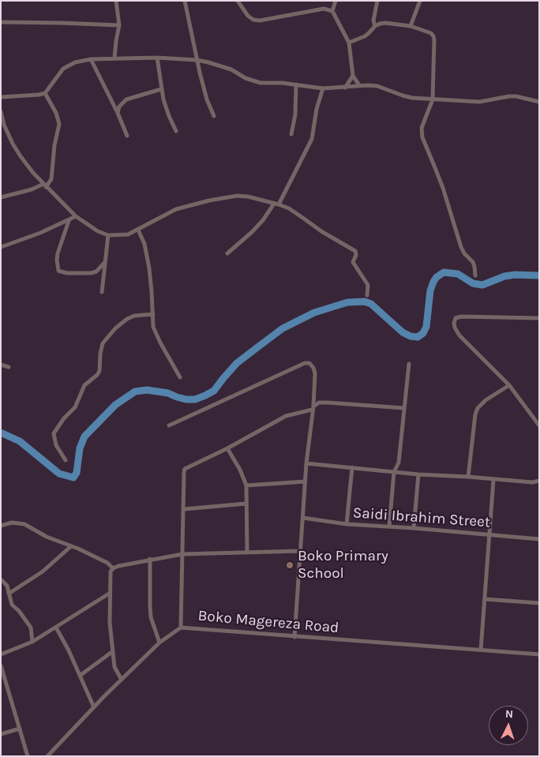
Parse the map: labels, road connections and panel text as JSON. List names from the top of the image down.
{
  "streets": {
    "street": ["Saidi Ibrahim Street", "Boko Magereza Road"]
  },
  "places": ["Boko Primary School"],
  "north": "top"
}
